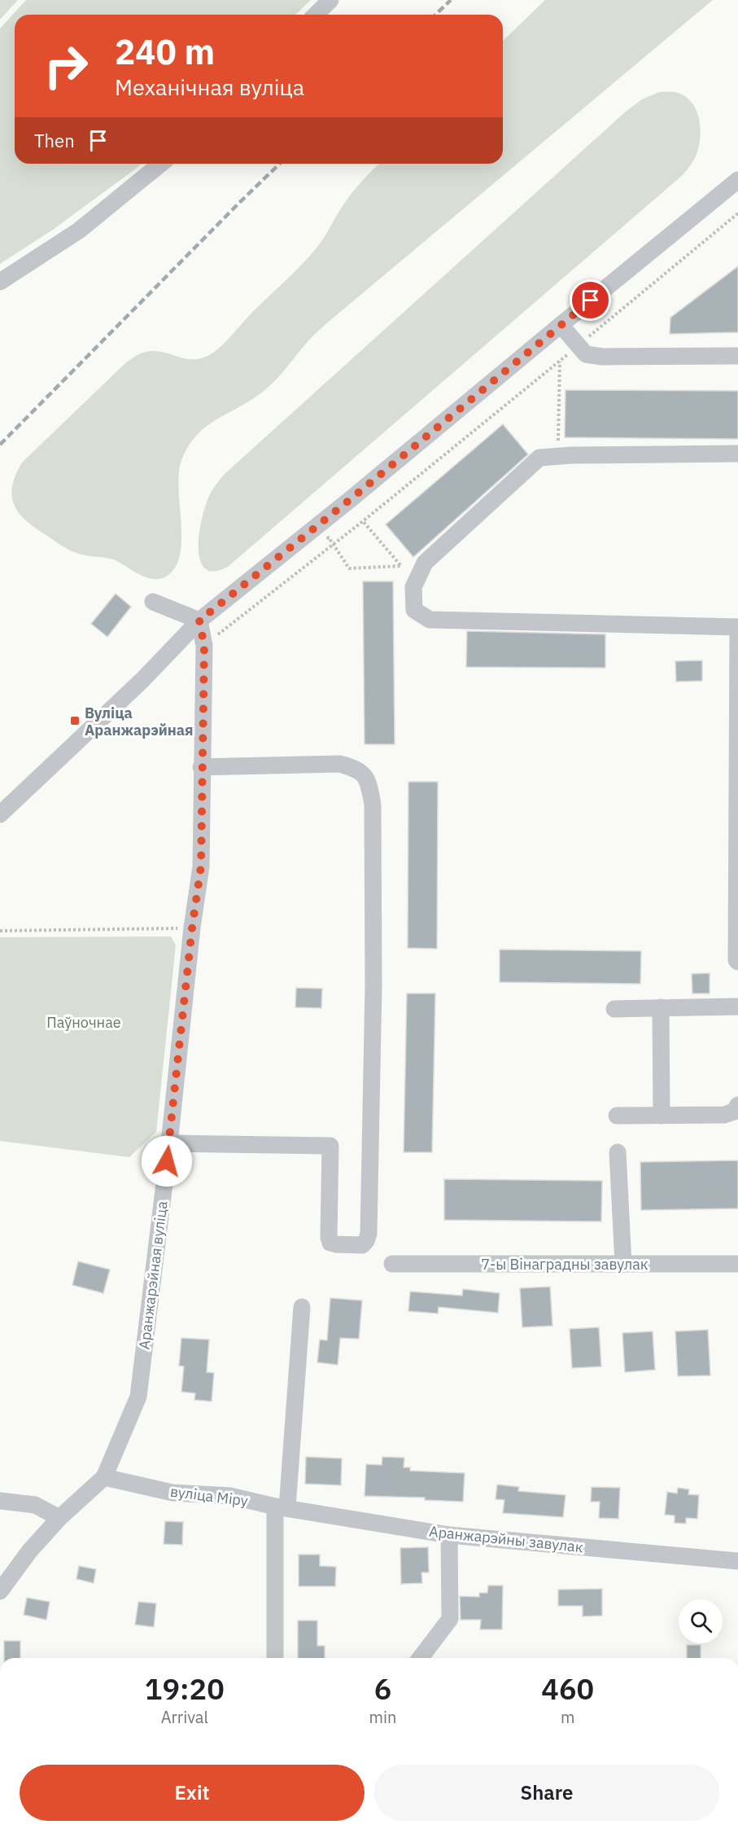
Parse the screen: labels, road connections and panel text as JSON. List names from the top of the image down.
{
  "streets": {
    "street": [
      "7-ы Вінаградны завулак",
      "Аранжарэйная вуліца",
      "вуліца Міру",
      "Аранжарэйны завулак"
    ]
  },
  "crossings": [
    ["Аранжарэйная вуліца", "вуліца Міру"],
    ["вуліца Міру", "Аранжарэйны завулак"]
  ],
  "parks": ["Паўночнае"],
  "places": {
    "transit": ["Вуліца Аранжарэйная"]
  },
  "page": {
    "turn": ["240 m", "Механічная вуліца"],
    "then": "Then",
    "eta": [
      "19:20",
      "Arrival",
      "6",
      "min",
      "460",
      "m"
    ],
    "buttons": ["Exit", "Share"]
  }
}
